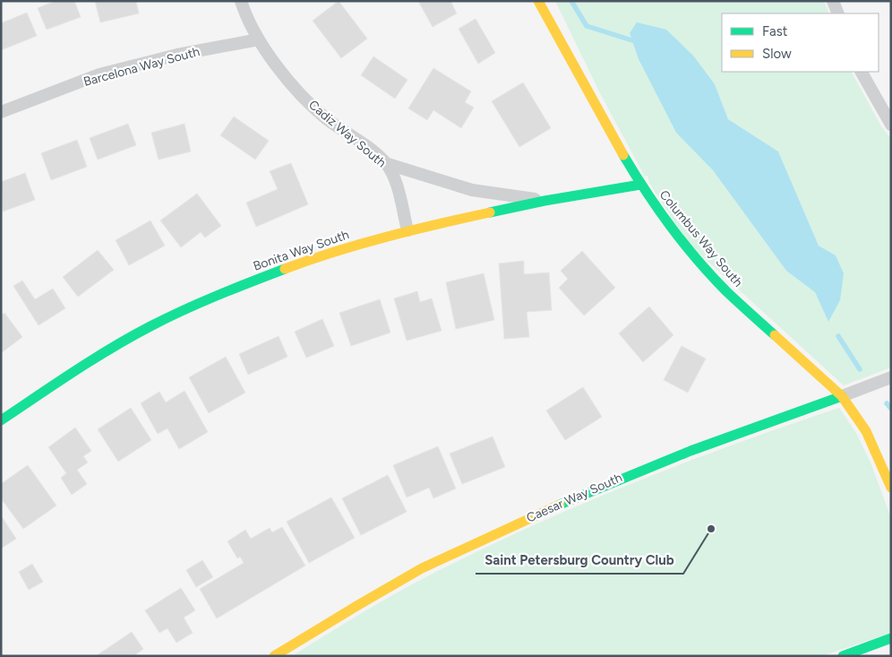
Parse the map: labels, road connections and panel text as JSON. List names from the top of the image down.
{
  "streets": {
    "street": [
      "Barcelona Way South",
      "Cadiz Way South",
      "Columbus Way South",
      "Bonita Way South",
      "Caesar Way South"
    ]
  },
  "crossings": [
    ["Barcelona Way South", "Cadiz Way South"],
    ["Cadiz Way South", "Bonita Way South"],
    ["Columbus Way South", "Bonita Way South"],
    ["Columbus Way South", "Caesar Way South"]
  ],
  "places": ["Saint Petersburg Country Club"],
  "legend": ["Fast", "Slow"]
}
